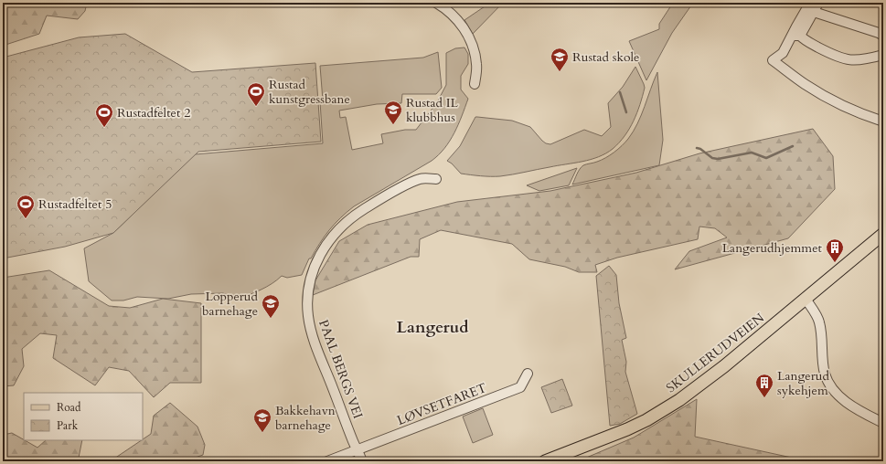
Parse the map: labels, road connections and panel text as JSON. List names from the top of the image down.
{
  "streets": {
    "main road": ["SKULLERUDVEIEN"],
    "street": ["PAAL BERGS VEI", "LØVSETFARET"]
  },
  "crossings": [
    ["PAAL BERGS VEI", "LØVSETFARET"]
  ],
  "districts": ["Langerud"],
  "places": {
    "school or university": [
      "Rustad skole",
      "Rustad IL klubbhus",
      "Lopperud barnehage",
      "Bakkehavn barnehage"
    ],
    "sports": ["Rustad kunstgressbane", "Rustadfeltet 2", "Rustadfeltet 5"],
    "building": ["Langerudhjemmet", "Langerud sykehjem"]
  },
  "legend": ["Road", "Park"]
}
